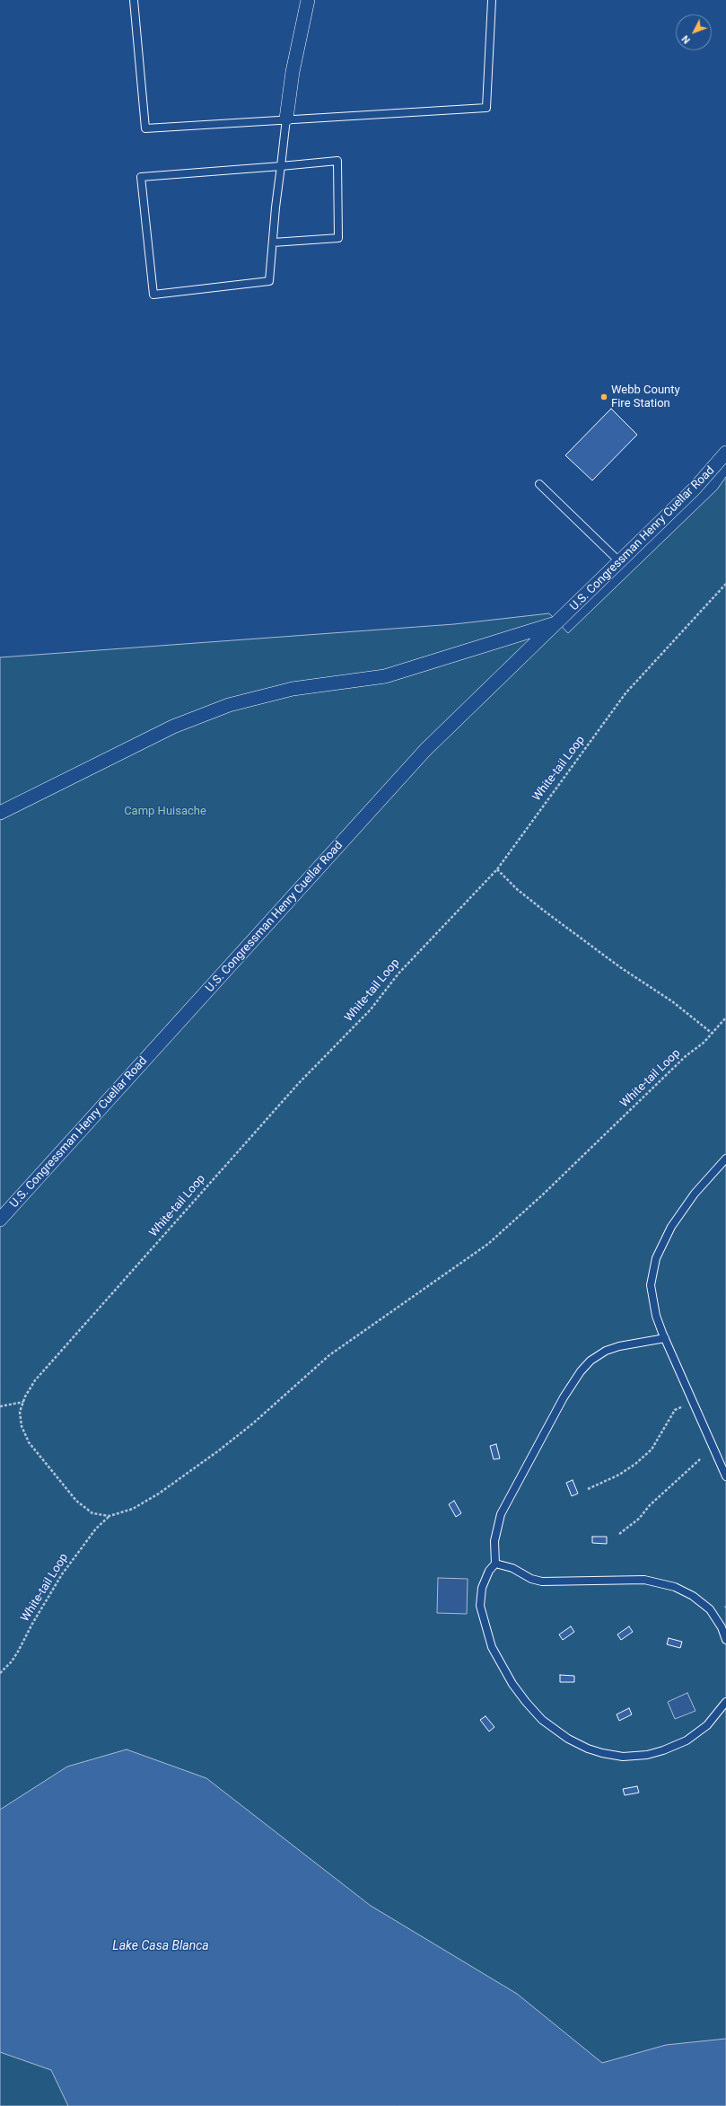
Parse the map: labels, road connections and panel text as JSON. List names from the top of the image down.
{
  "streets": {
    "street": ["U.S. Congressman Henry Cuellar Road"],
    "path": ["White-tail Loop"]
  },
  "water": ["Lake Casa Blanca"],
  "parks": ["Camp Huisache"],
  "places": ["Webb County Fire Station"],
  "north": "bottom left"
}
